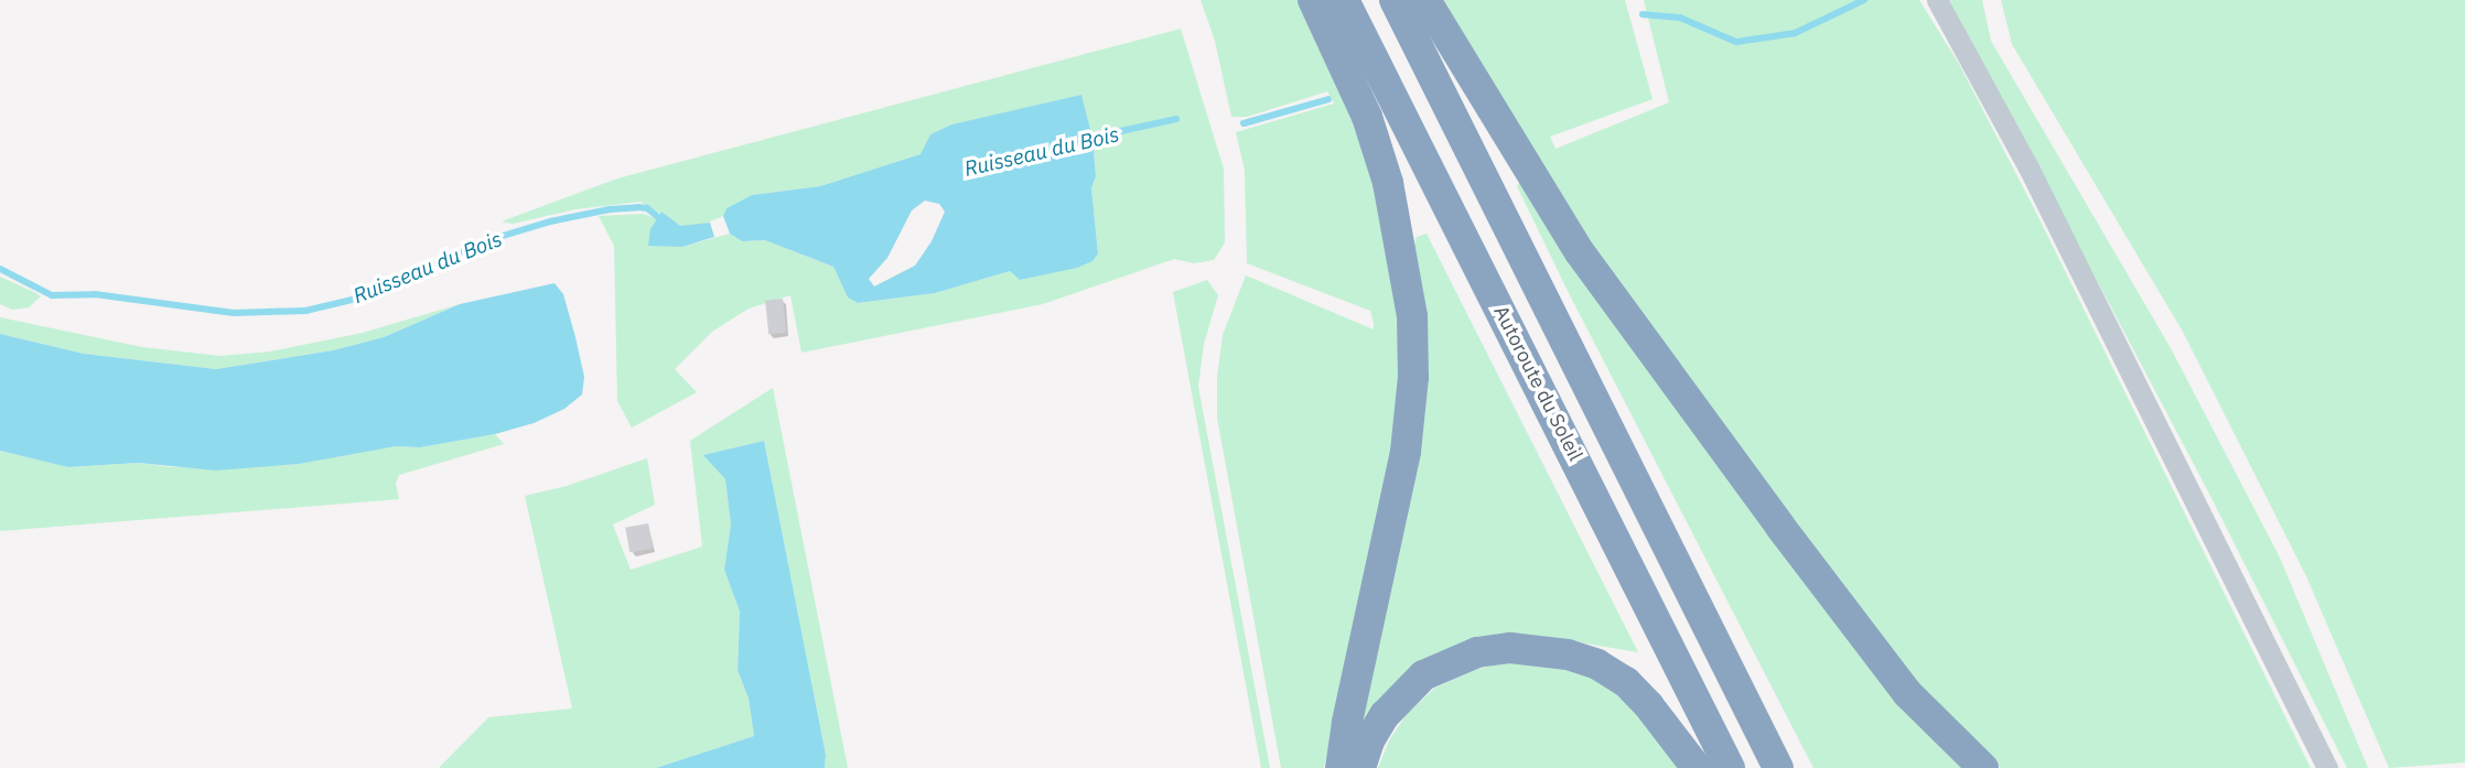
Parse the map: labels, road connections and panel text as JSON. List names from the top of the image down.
{
  "streets": {
    "highway": ["Autoroute du Soleil"]
  },
  "water": ["Ruisseau du Bois"]
}
